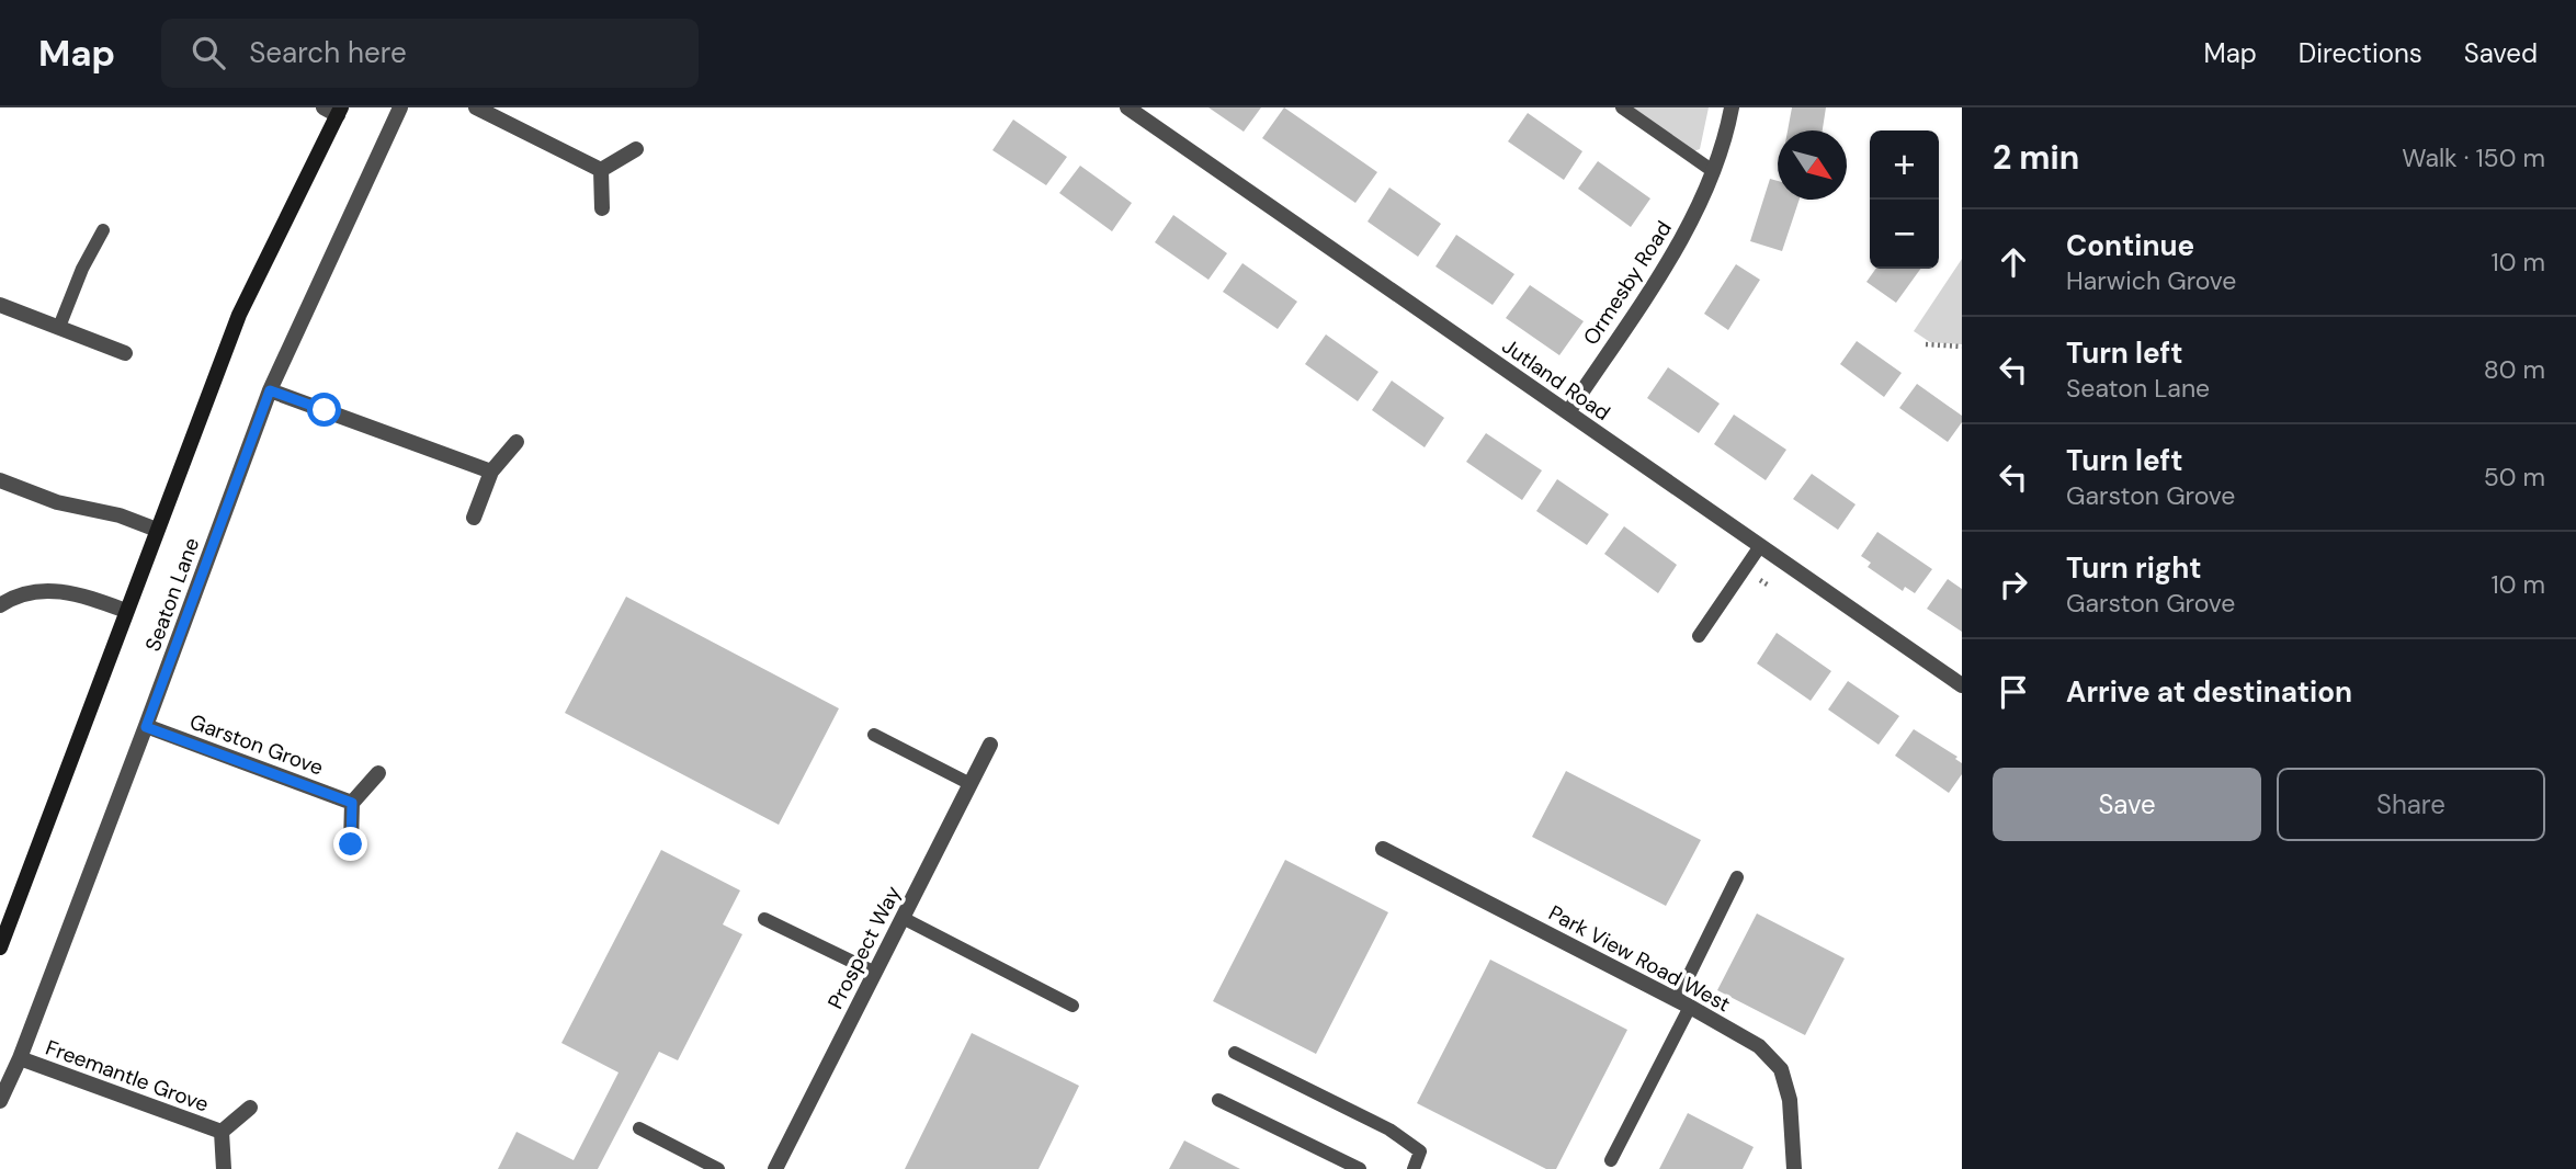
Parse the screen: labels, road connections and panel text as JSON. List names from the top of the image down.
{
  "streets": {
    "main road": ["Seaton Lane"],
    "street": [
      "Ormesby Road",
      "Jutland Road",
      "Garston Grove",
      "Prospect Way",
      "Park View Road West",
      "Freemantle Grove"
    ]
  },
  "crossings": [
    ["Ormesby Road", "Jutland Road"],
    ["Seaton Lane", "Garston Grove"],
    ["Seaton Lane", "Freemantle Grove"]
  ],
  "north": "bottom right",
  "page": {
    "header": "Map",
    "search": "Search here",
    "nav": ["Map", "Directions", "Saved"],
    "heading": ["2 min", "Walk · 150 m"],
    "map_buttons": ["+", "−"],
    "list": [
      ["Continue", "Harwich Grove", "10 m"],
      ["Turn left", "Seaton Lane", "80 m"],
      ["Turn left", "Garston Grove", "50 m"],
      ["Turn right", "Garston Grove", "10 m"],
      "Arrive at destination"
    ],
    "buttons": ["Save", "Share"]
  }
}
